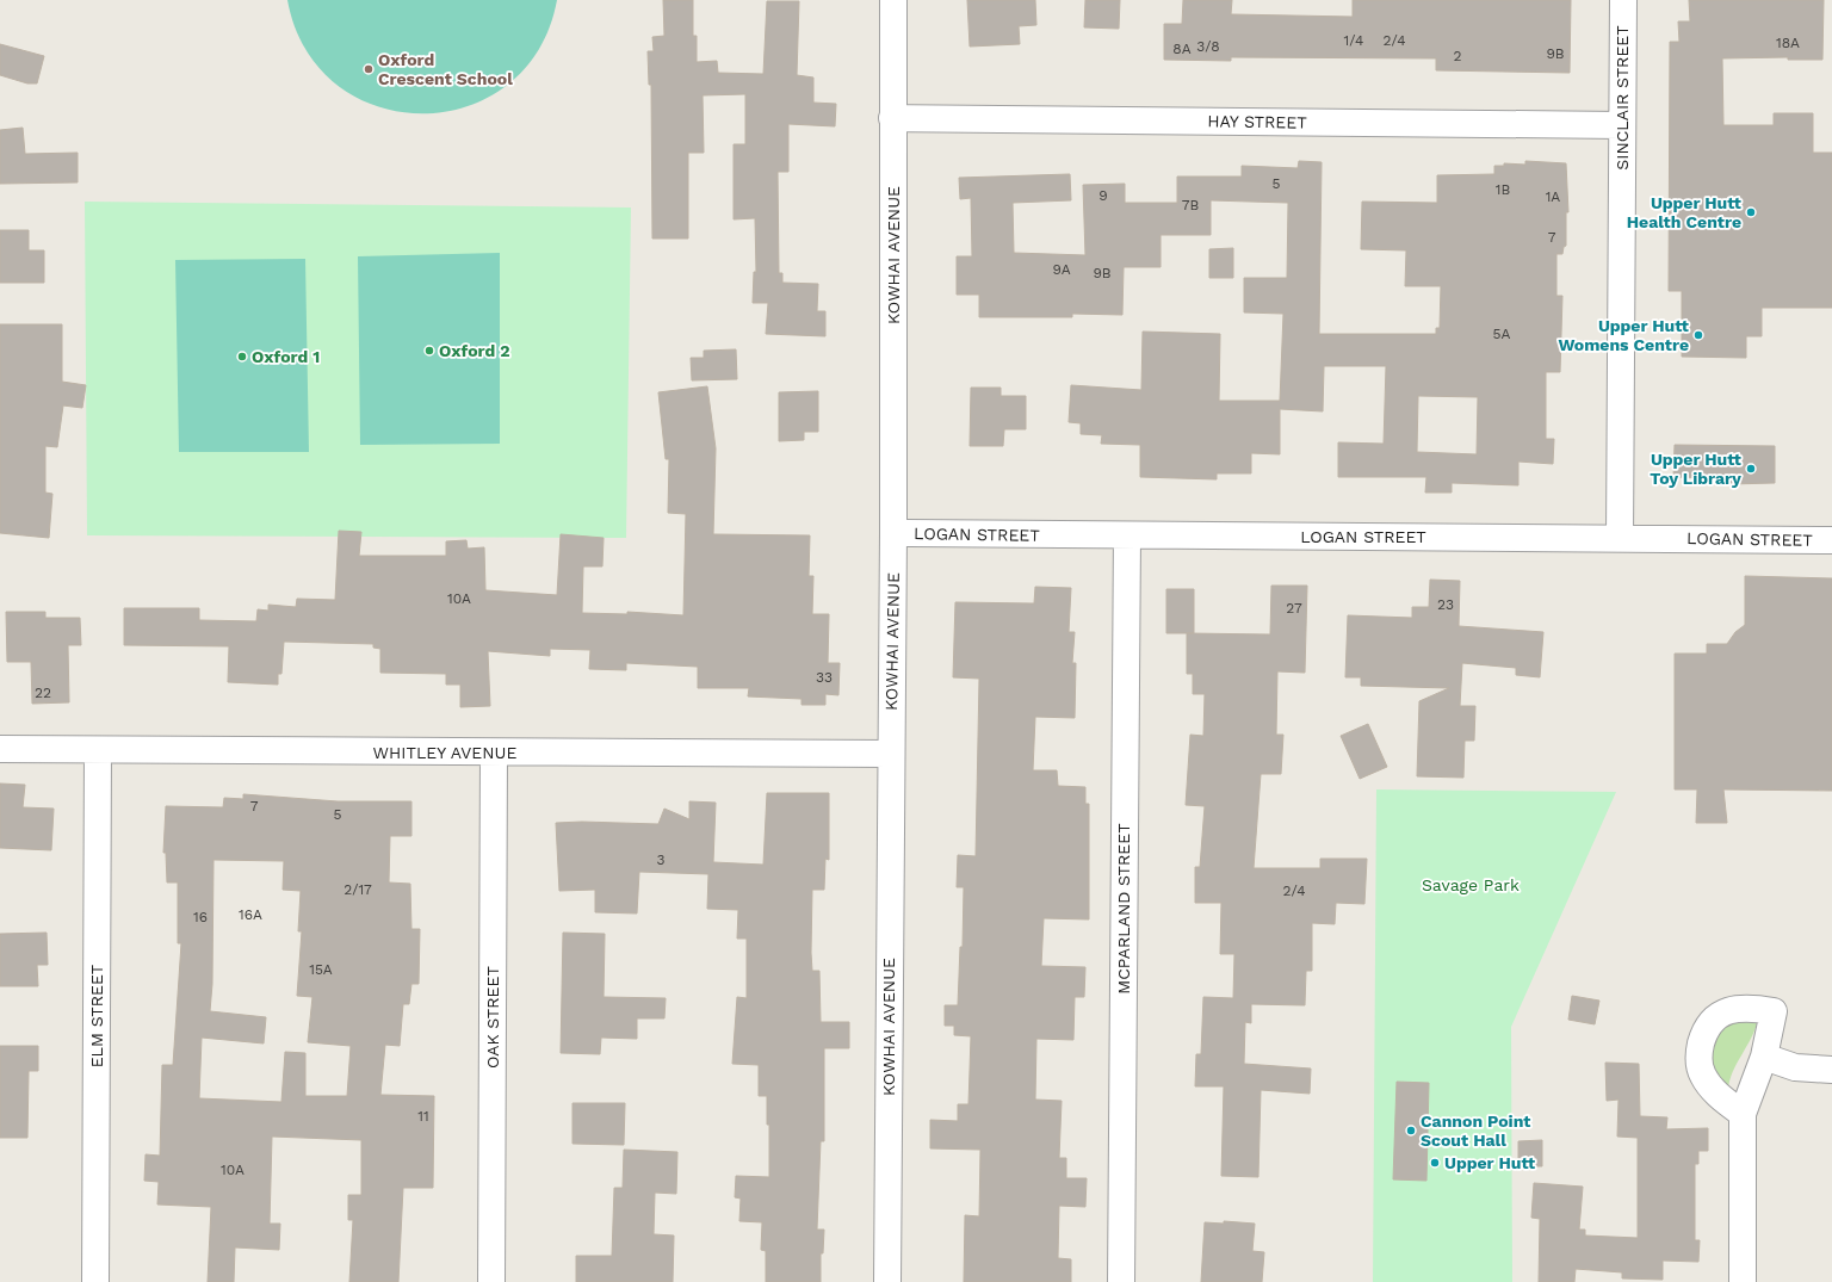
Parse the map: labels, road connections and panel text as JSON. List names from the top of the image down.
{
  "streets": {
    "street": [
      "SINCLAIR STREET",
      "HAY STREET",
      "KOWHAI AVENUE",
      "LOGAN STREET",
      "WHITLEY AVENUE",
      "MCPARLAND STREET",
      "ELM STREET",
      "OAK STREET"
    ]
  },
  "crossings": [
    ["SINCLAIR STREET", "HAY STREET"],
    ["SINCLAIR STREET", "LOGAN STREET"],
    ["HAY STREET", "KOWHAI AVENUE"],
    ["KOWHAI AVENUE", "LOGAN STREET"],
    ["KOWHAI AVENUE", "WHITLEY AVENUE"],
    ["LOGAN STREET", "MCPARLAND STREET"],
    ["WHITLEY AVENUE", "ELM STREET"],
    ["WHITLEY AVENUE", "OAK STREET"]
  ],
  "parks": ["Savage Park"],
  "places": [
    "Oxford Crescent School",
    "Upper Hutt Health Centre",
    "Upper Hutt Womens Centre",
    "Oxford 2",
    "Oxford 1",
    "Upper Hutt Toy Library",
    "Cannon Point Scout Hall",
    "Upper Hutt"
  ],
  "house_numbers": [
    "1/4",
    "2/4",
    "18A",
    "3/8",
    "8A",
    "9B",
    "2",
    "5",
    "1B",
    "9",
    "1A",
    "7B",
    "7",
    "9A",
    "9B",
    "5A",
    "10A",
    "23",
    "27",
    "33",
    "22",
    "7",
    "5",
    "3",
    "2/17",
    "2/4",
    "16A",
    "16",
    "15A",
    "11",
    "10A"
  ]
}
